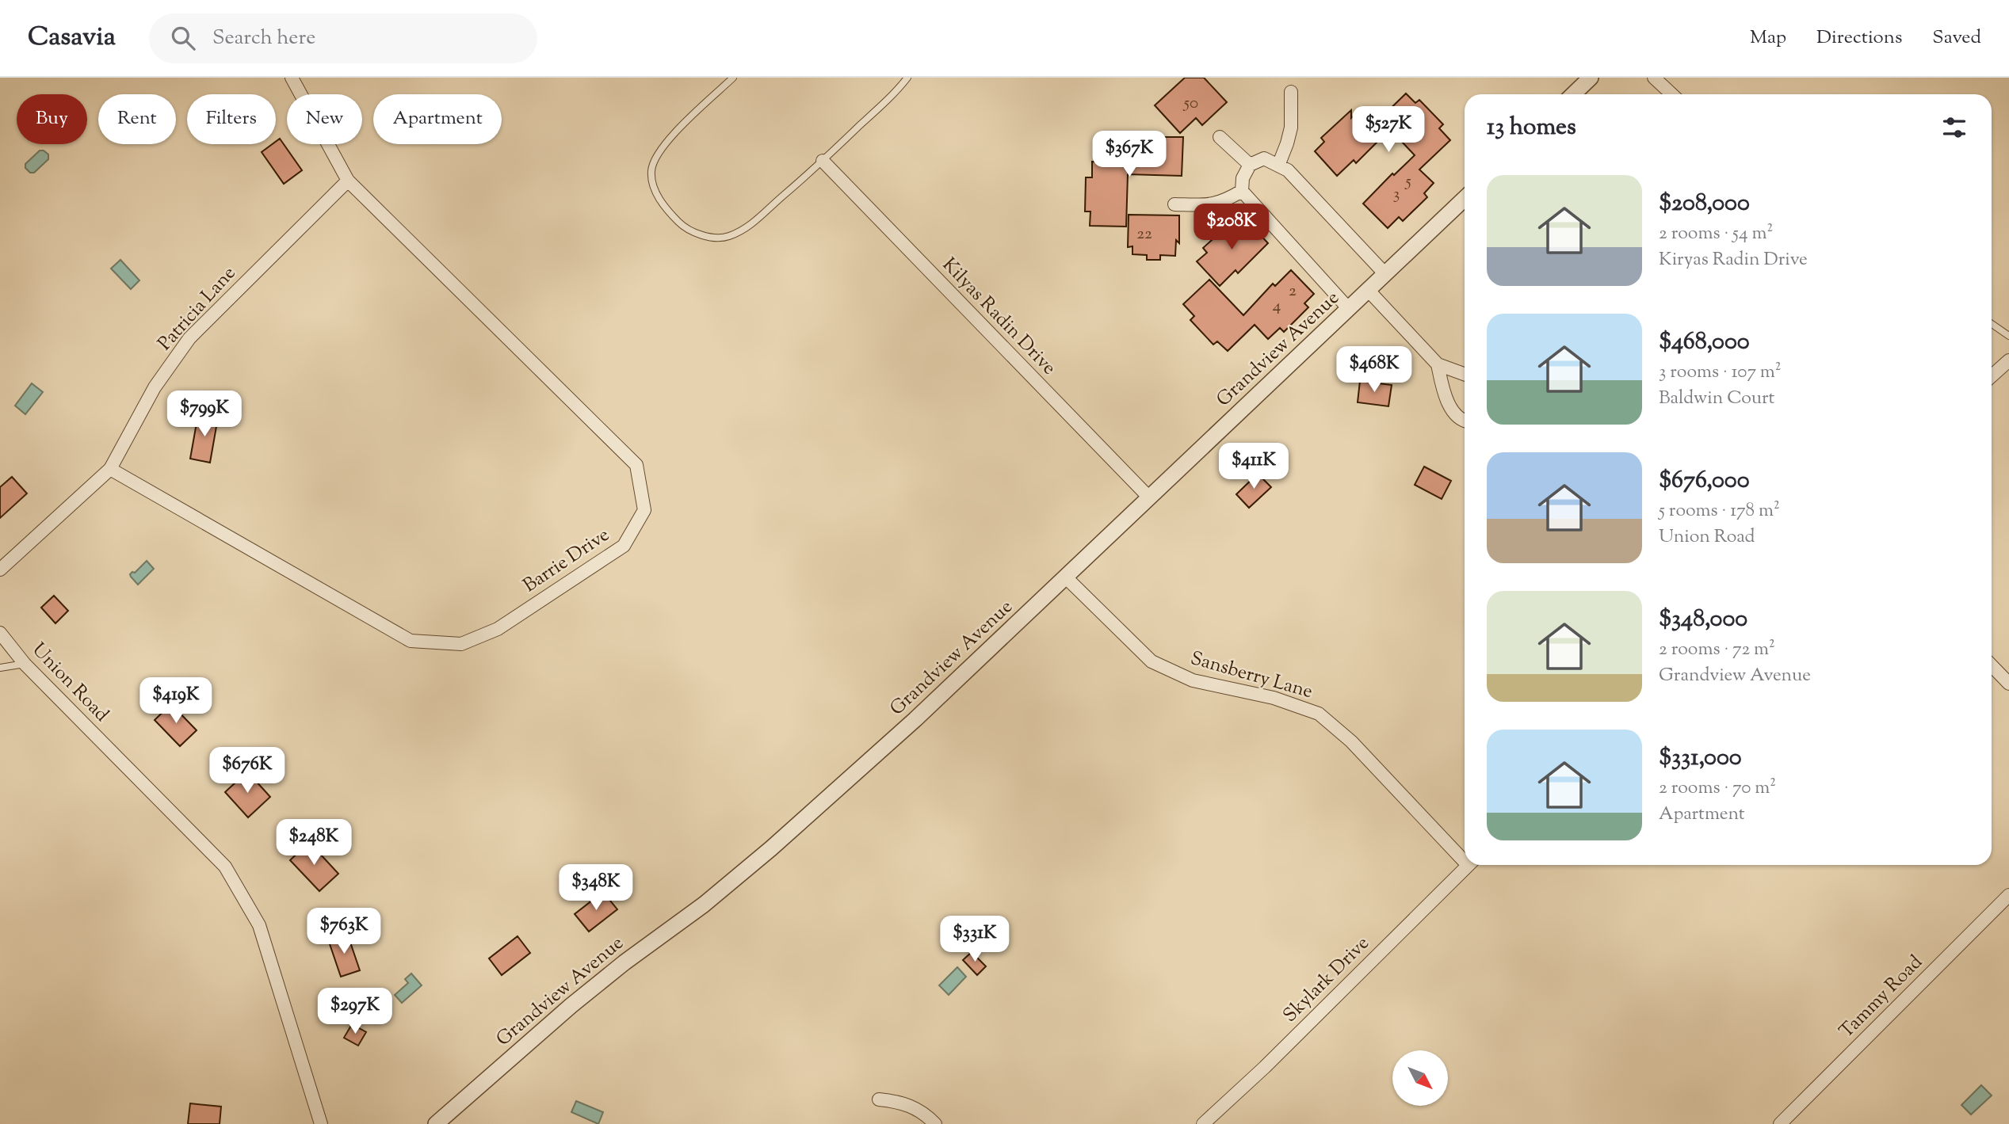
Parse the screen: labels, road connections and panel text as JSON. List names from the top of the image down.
{
  "streets": {
    "street": [
      "Patricia Lane",
      "Kilyas Radin Drive",
      "Grandview Avenue",
      "Barrie Drive",
      "Sansberry Lane",
      "Union Road",
      "Skylark Drive",
      "Tammy Road"
    ]
  },
  "crossings": [
    ["Patricia Lane", "Barrie Drive"],
    ["Kilyas Radin Drive", "Grandview Avenue"],
    ["Grandview Avenue", "Sansberry Lane"]
  ],
  "house_numbers": [
    "50",
    "5",
    "3",
    "22",
    "2",
    "4"
  ],
  "north": "bottom right",
  "page": {
    "header": "Casavia",
    "search": "Search here",
    "nav": ["Map", "Directions", "Saved"],
    "chip": [
      "Buy",
      "Rent",
      "Filters",
      "New",
      "Apartment"
    ],
    "heading": "13 homes",
    "price": [
      "$527K",
      "$367K",
      "$208K",
      "$468K",
      "$799K",
      "$411K",
      "$419K",
      "$676K",
      "$248K",
      "$348K",
      "$763K",
      "$331K",
      "$297K"
    ],
    "list": [
      {
        "name": "$208,000",
        "note": "2 rooms · 54 m² · Kiryas Radin Drive"
      },
      {
        "name": "$468,000",
        "note": "3 rooms · 107 m² · Baldwin Court"
      },
      {
        "name": "$676,000",
        "note": "5 rooms · 178 m² · Union Road"
      },
      {
        "name": "$348,000",
        "note": "2 rooms · 72 m² · Grandview Avenue"
      },
      {
        "name": "$331,000",
        "note": "2 rooms · 70 m² · Apartment"
      }
    ]
  }
}
